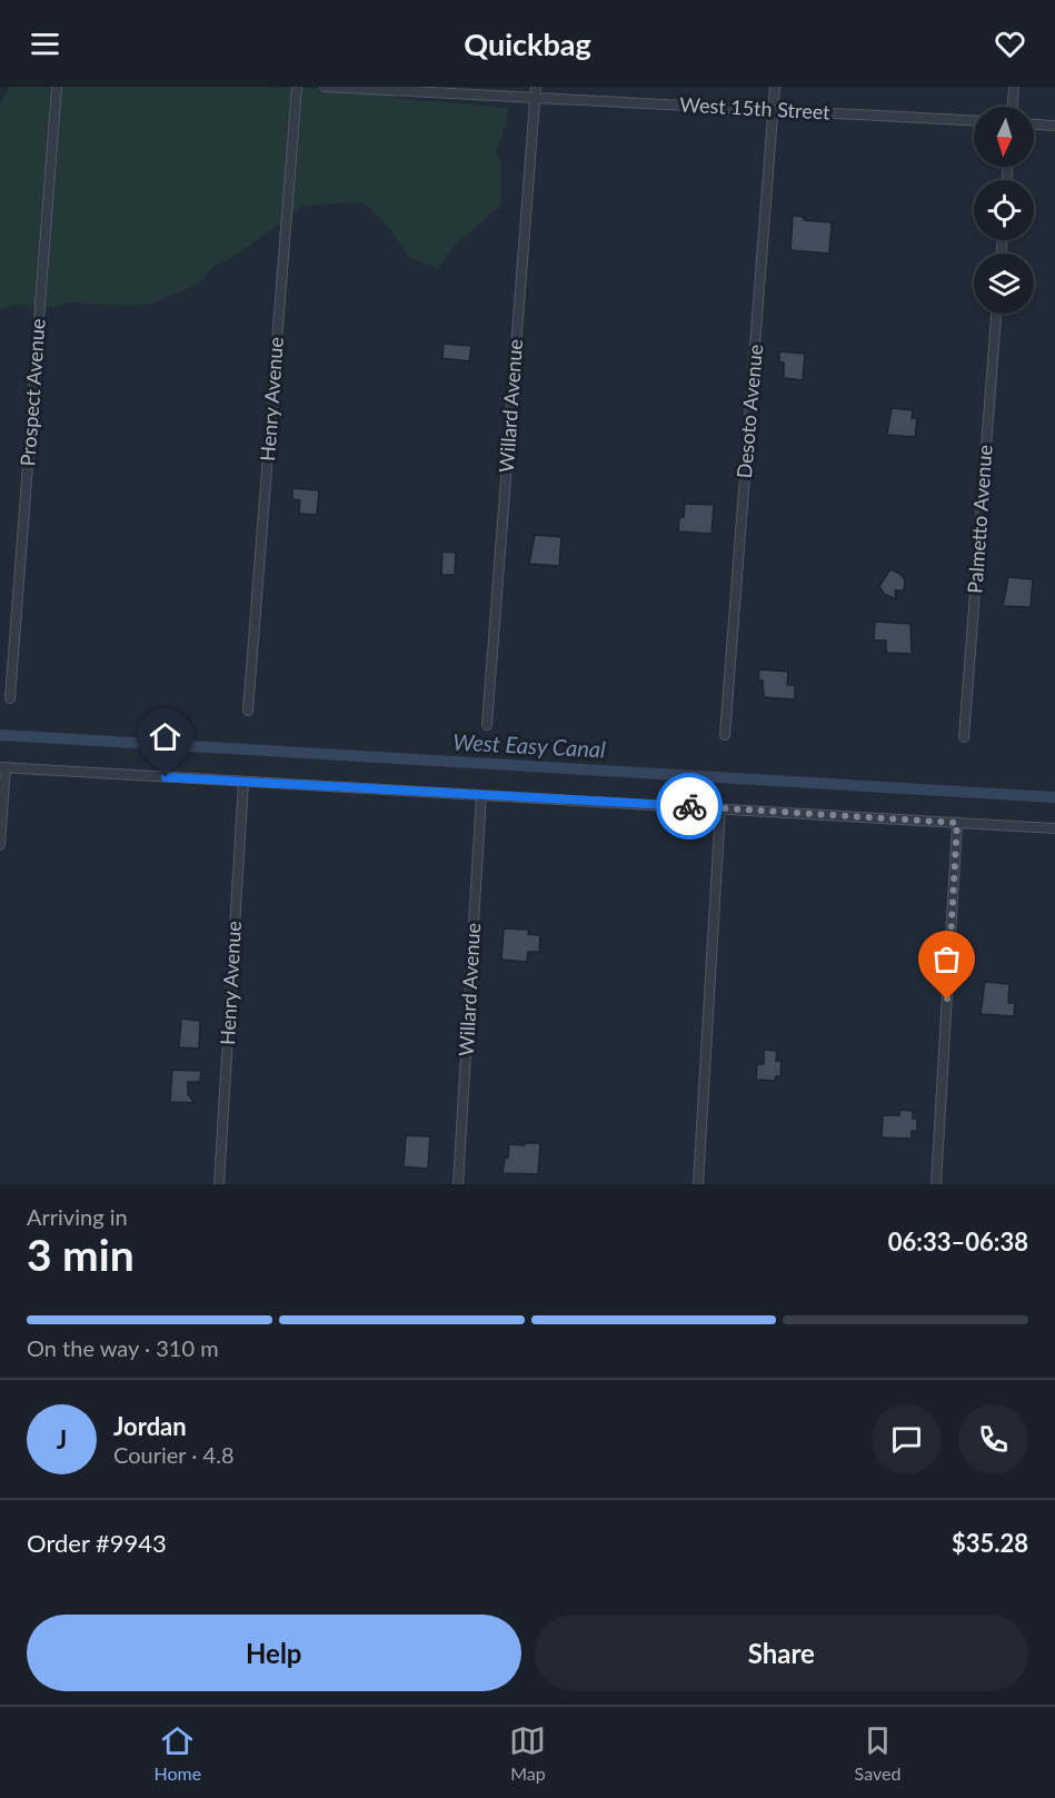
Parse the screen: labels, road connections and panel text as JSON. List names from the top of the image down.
{
  "streets": {
    "street": [
      "West 15th Street",
      "Prospect Avenue",
      "Henry Avenue",
      "Willard Avenue",
      "Desoto Avenue",
      "Palmetto Avenue"
    ]
  },
  "crossings": [
    ["West 15th Street", "Willard Avenue"],
    ["West 15th Street", "Desoto Avenue"]
  ],
  "water": ["West Easy Canal"],
  "north": "bottom",
  "page": {
    "header": "Quickbag",
    "heading": ["3 min", "Arriving in", "06:33–06:38"],
    "panel": [
      "Jordan",
      "Courier · 4.8",
      "Order #9943",
      "$35.28"
    ],
    "bar": "On the way · 310 m",
    "round": "J",
    "buttons": ["Help", "Share"],
    "tabs": ["Home", "Map", "Saved"]
  }
}
